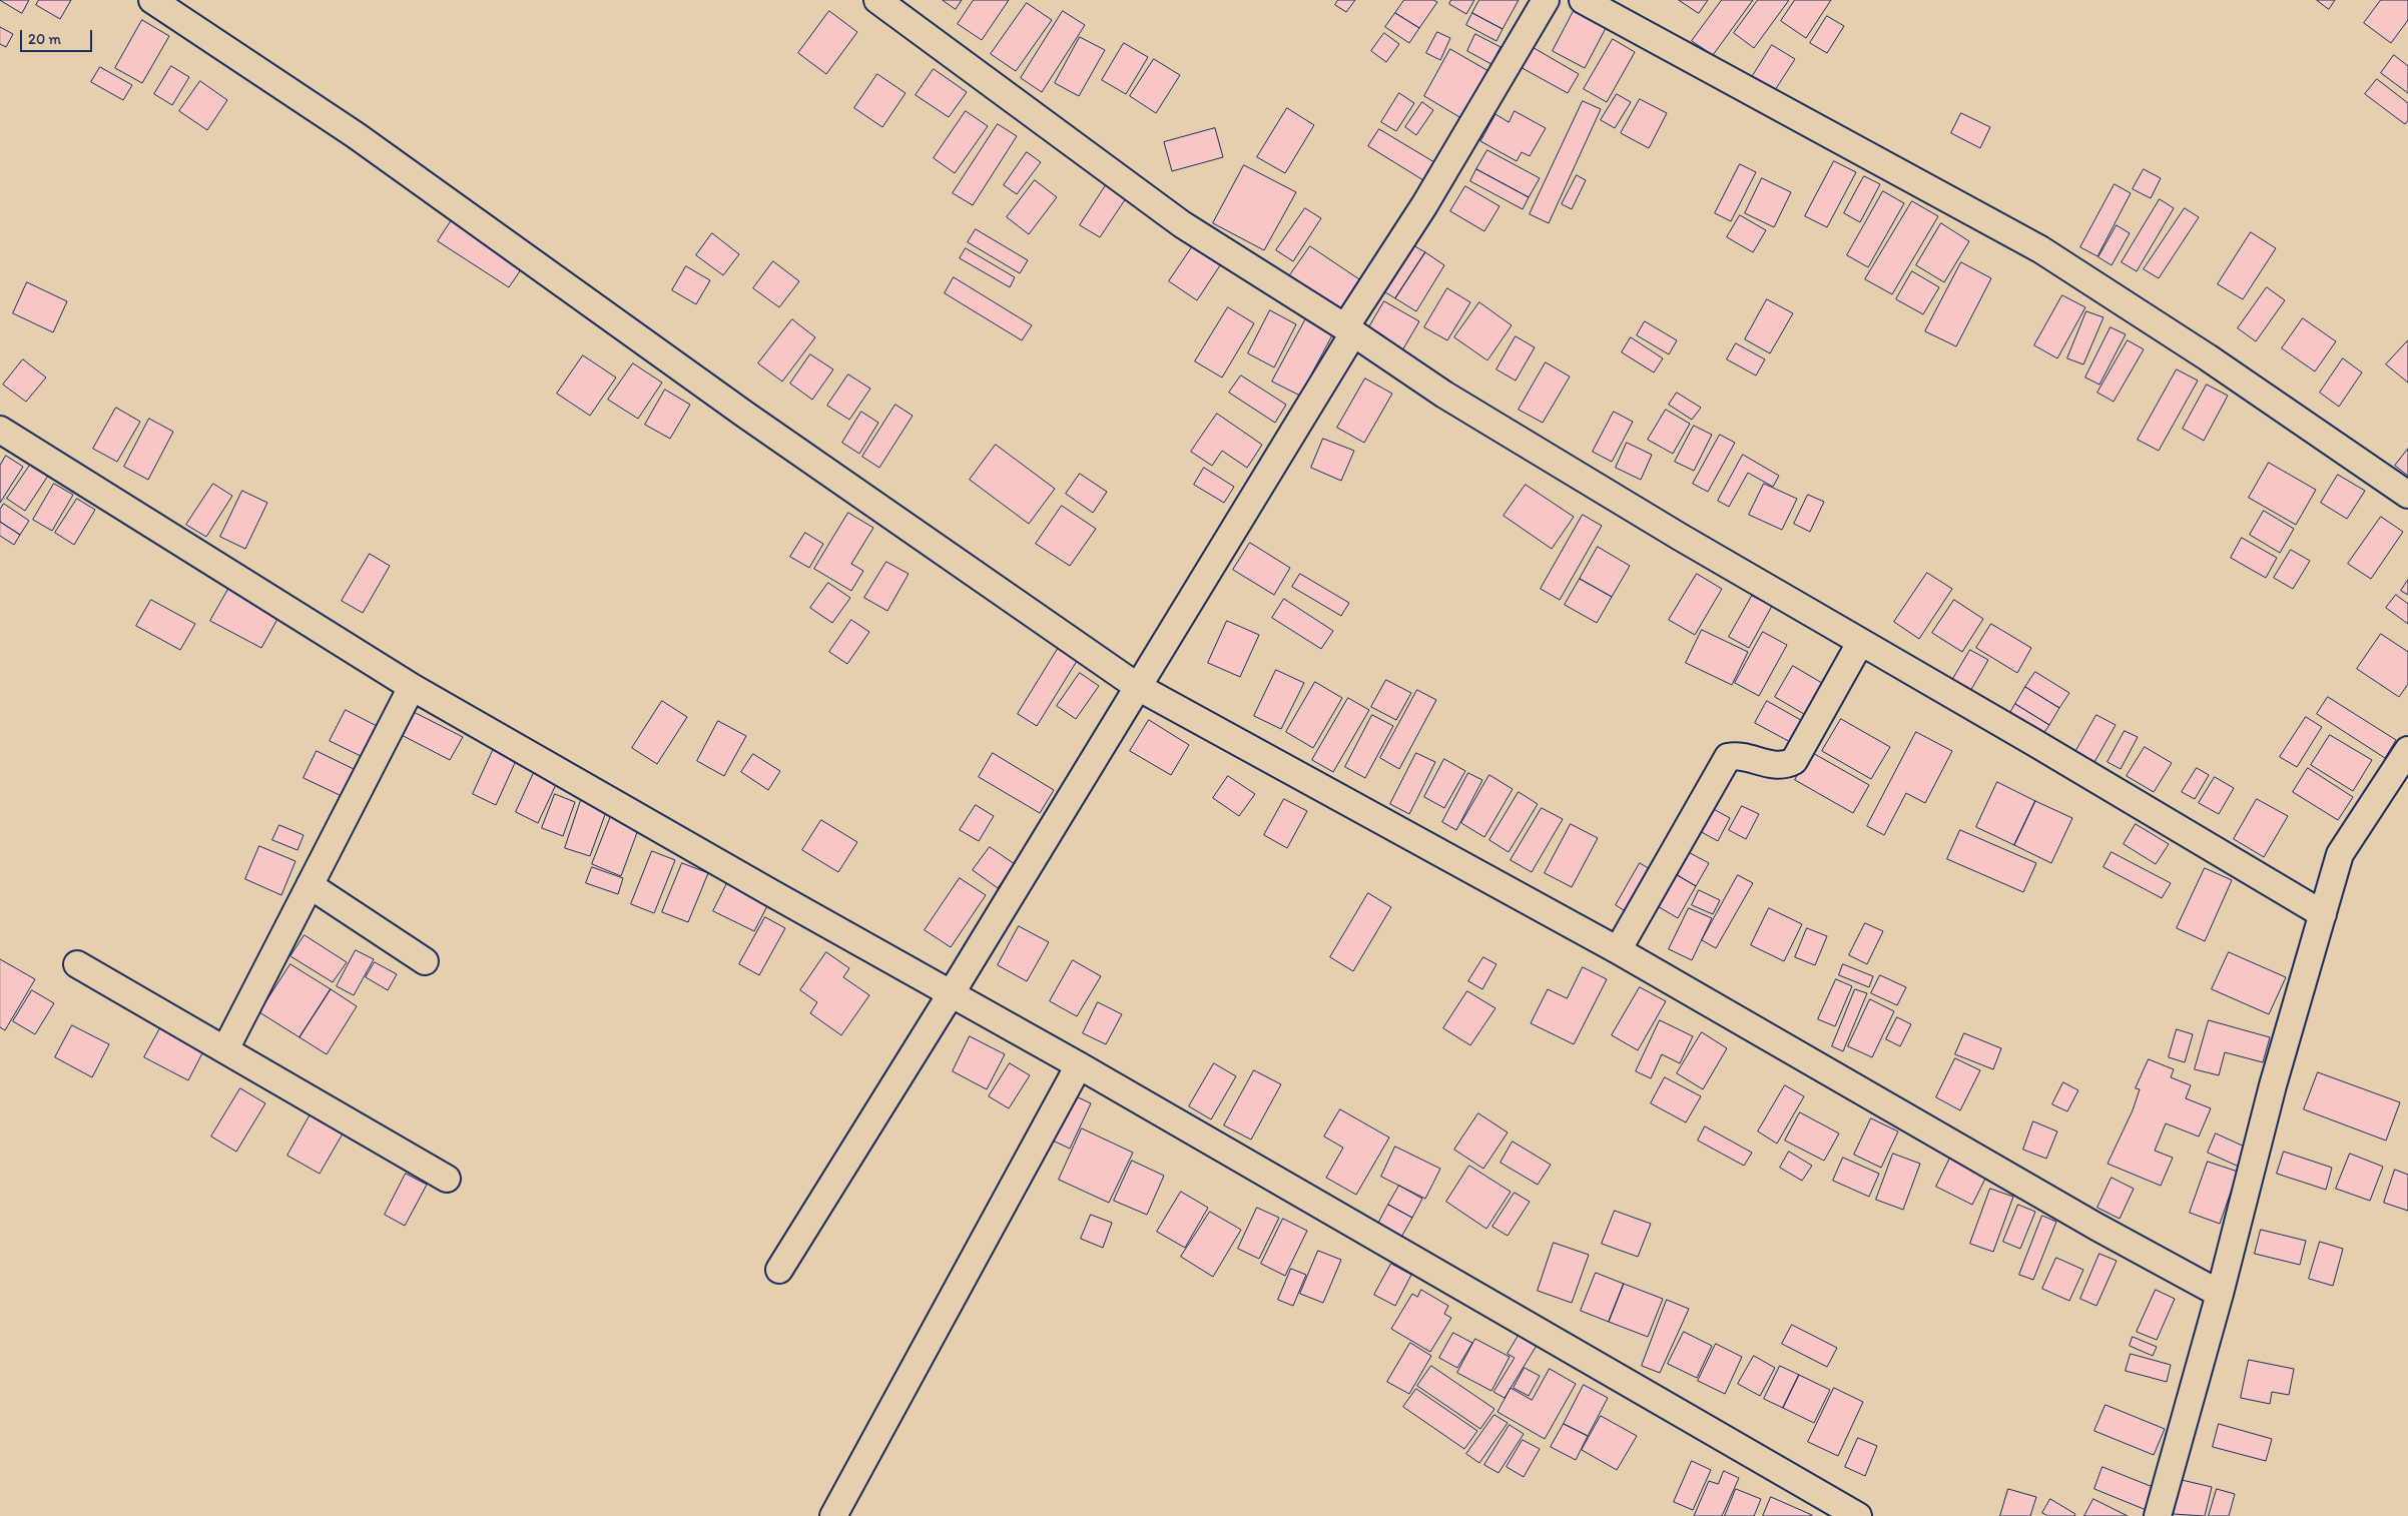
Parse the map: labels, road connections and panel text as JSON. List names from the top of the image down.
{
  "scale_bar": "20 m"
}
